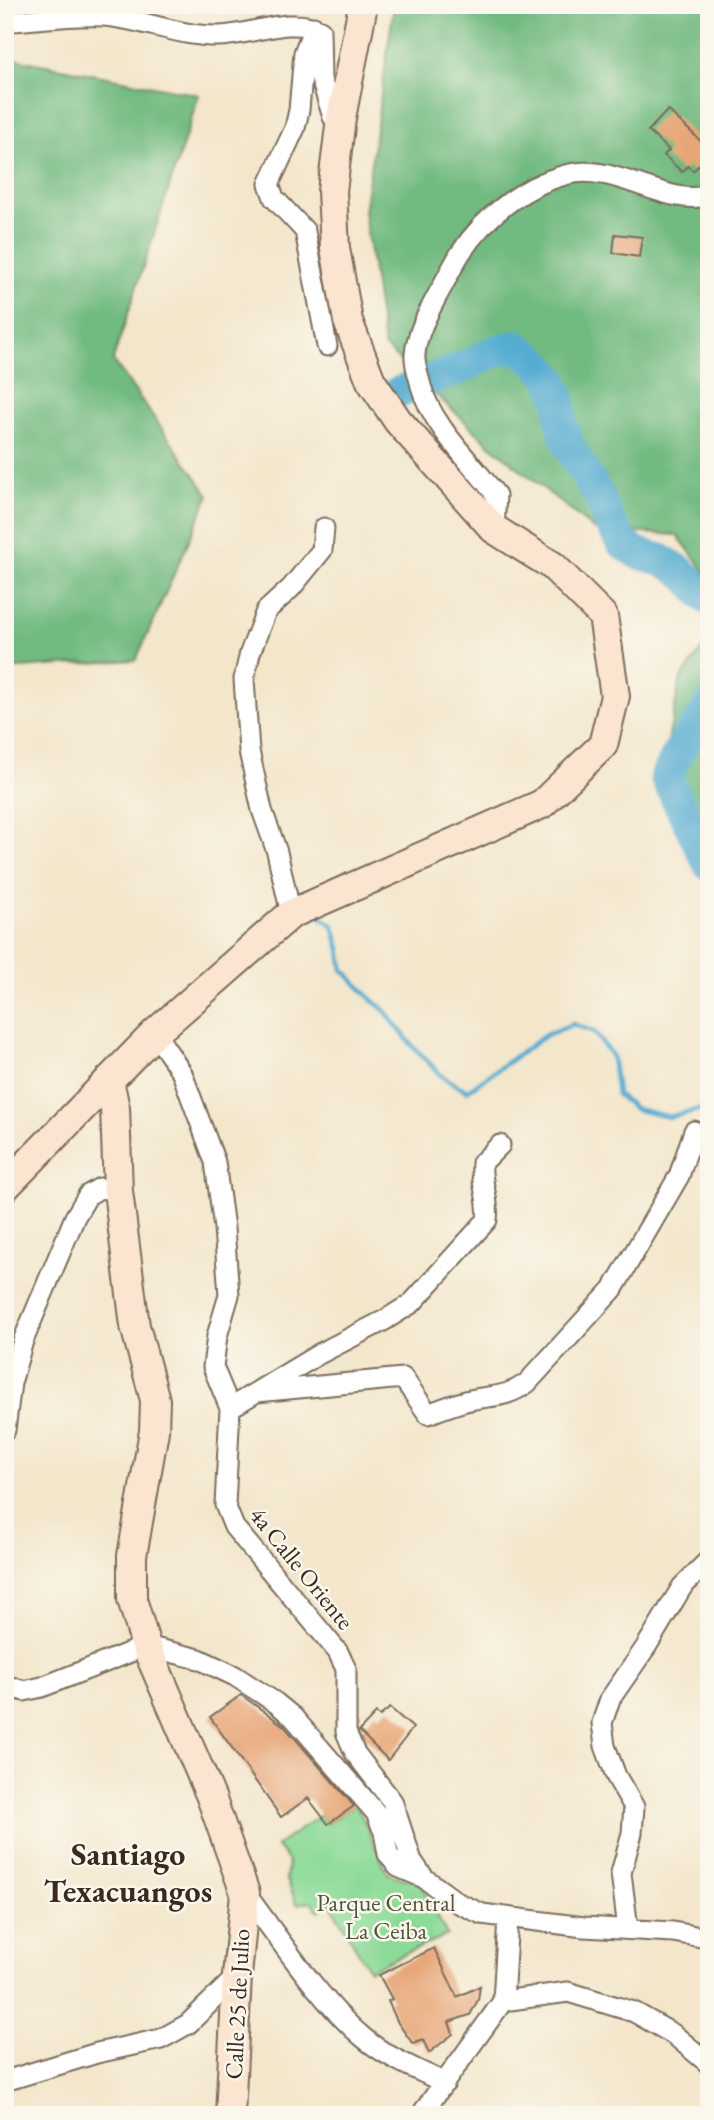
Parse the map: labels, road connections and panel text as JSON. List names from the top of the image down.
{
  "streets": {
    "street": ["4a Calle Oriente", "Calle 25 de Julio"]
  },
  "districts": ["Santiago Texacuangos"],
  "parks": ["Parque Central La Ceiba"]
}
